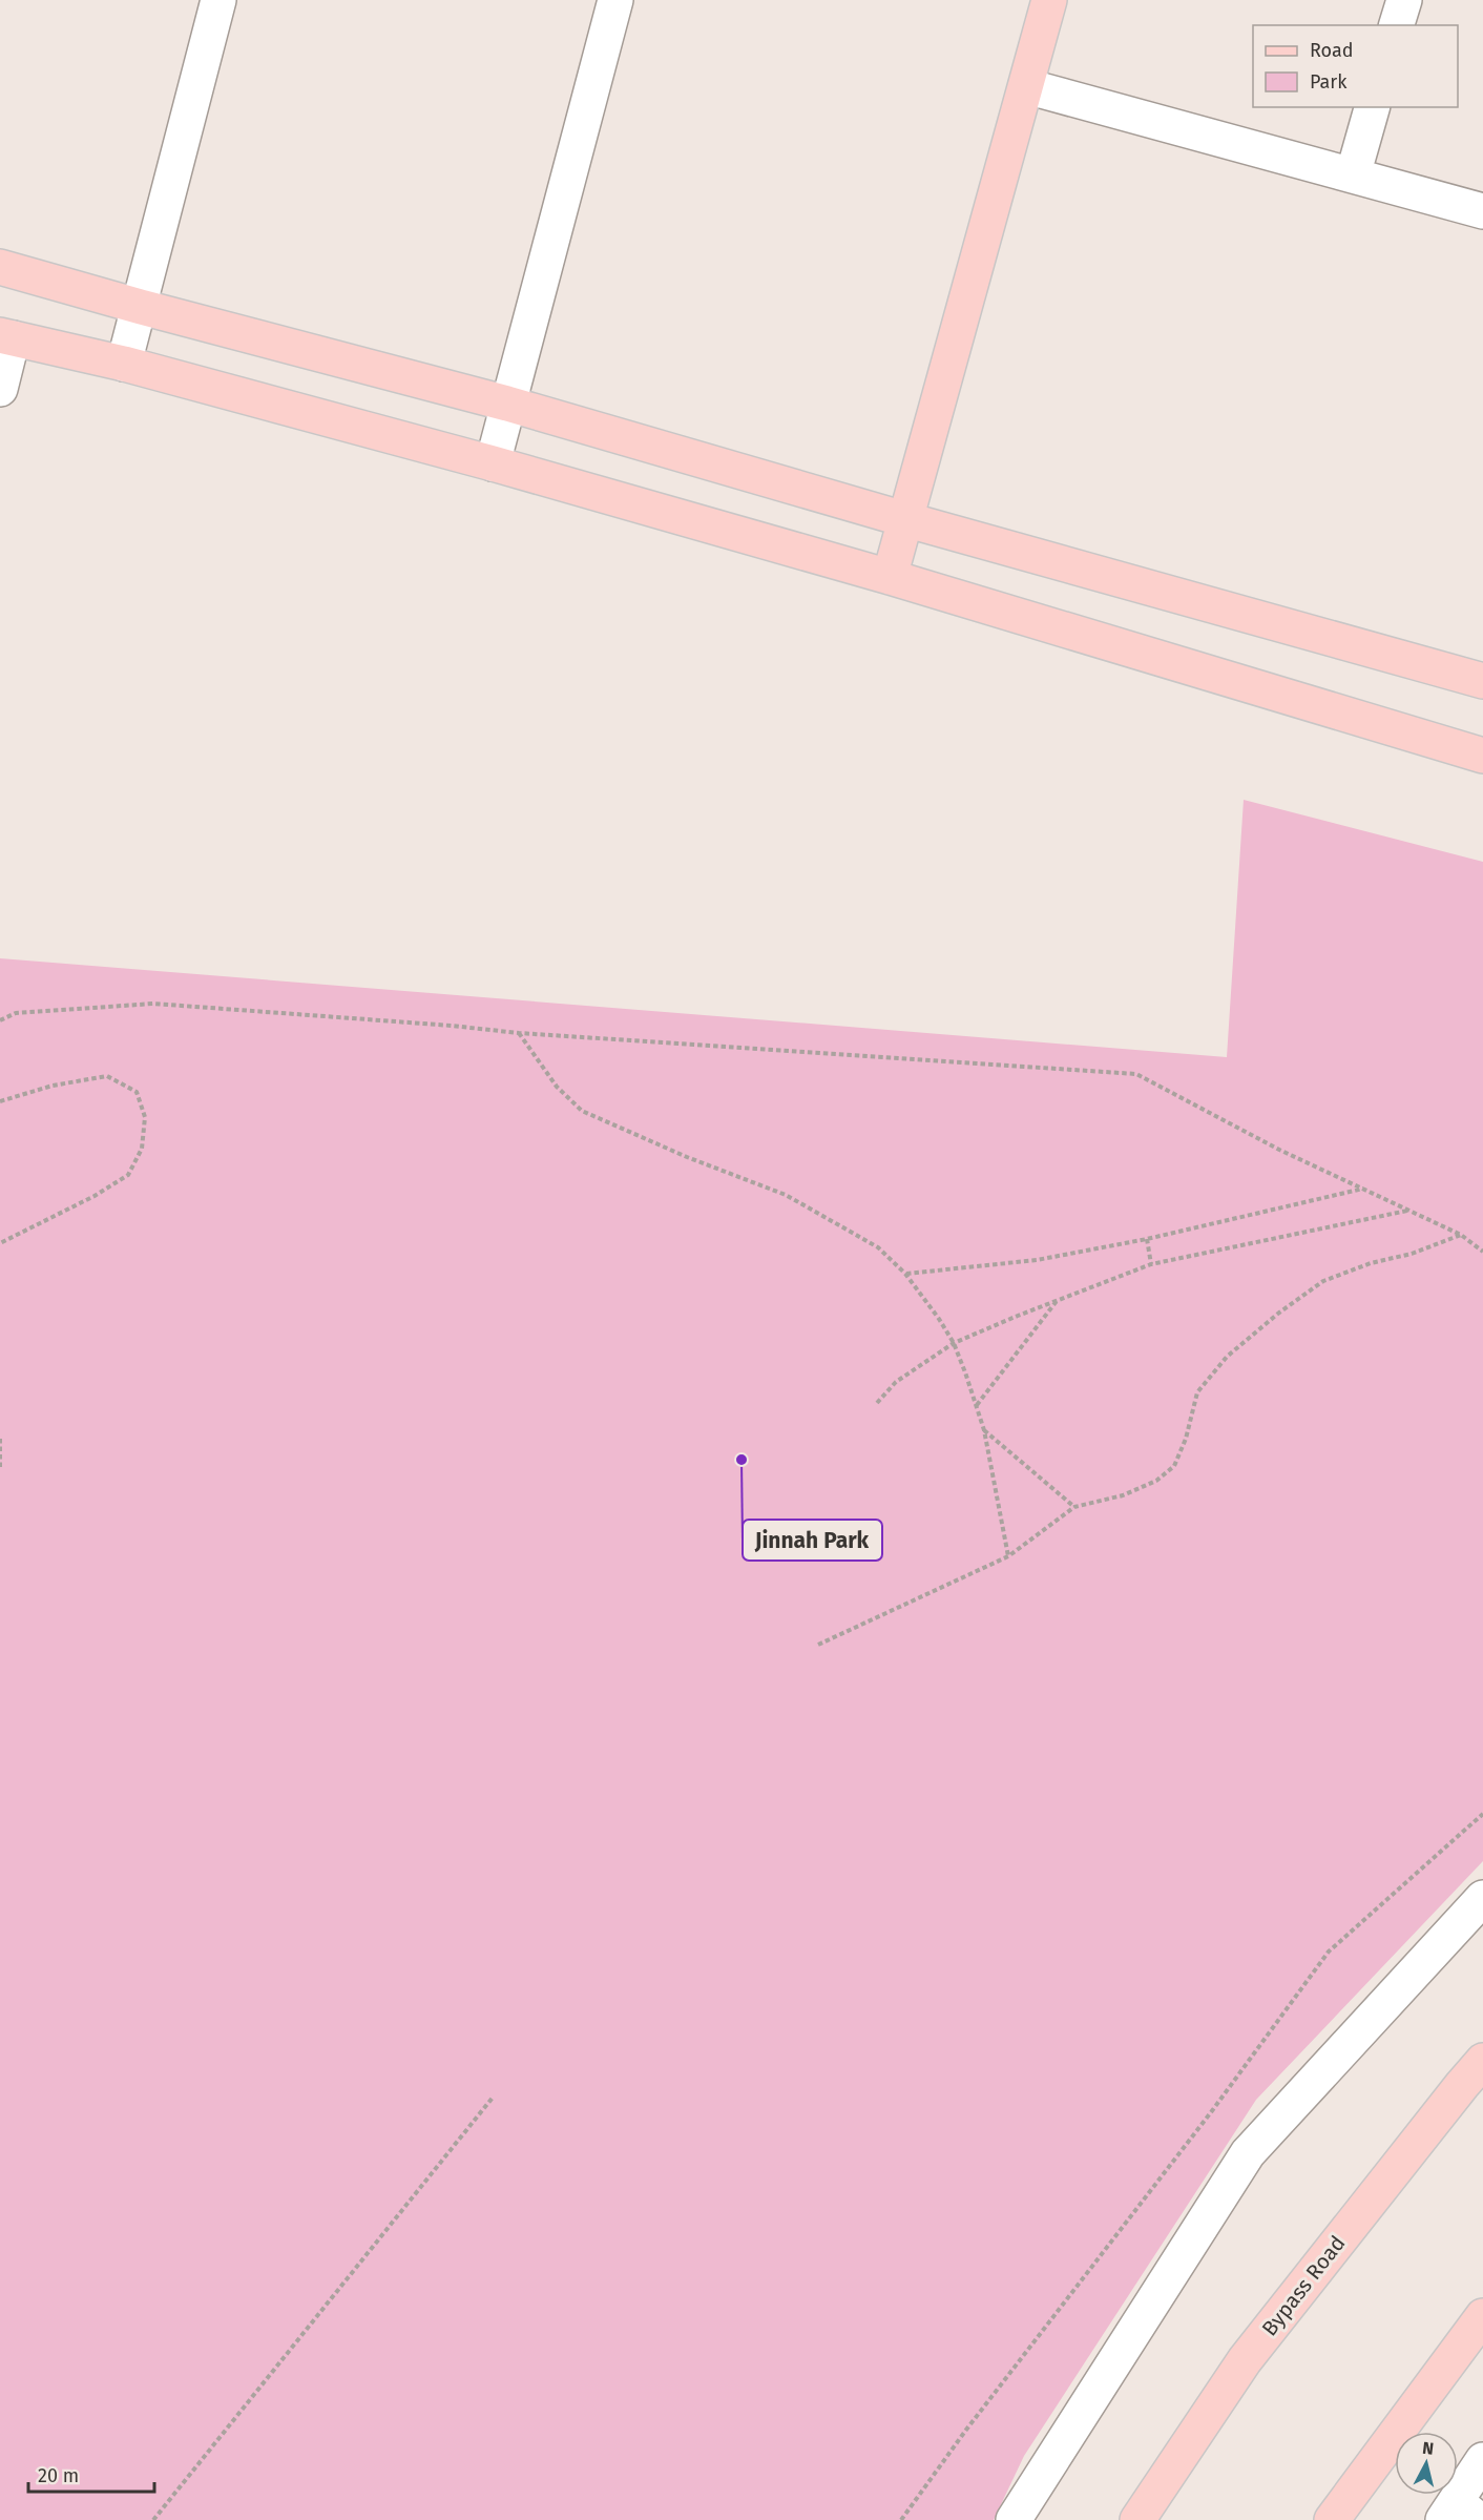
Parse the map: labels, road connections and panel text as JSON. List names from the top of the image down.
{
  "streets": {
    "main road": ["Bypass Road"]
  },
  "places": ["Jinnah Park"],
  "legend": ["Road", "Park"],
  "scale_bar": "20 m",
  "north": "top"
}
